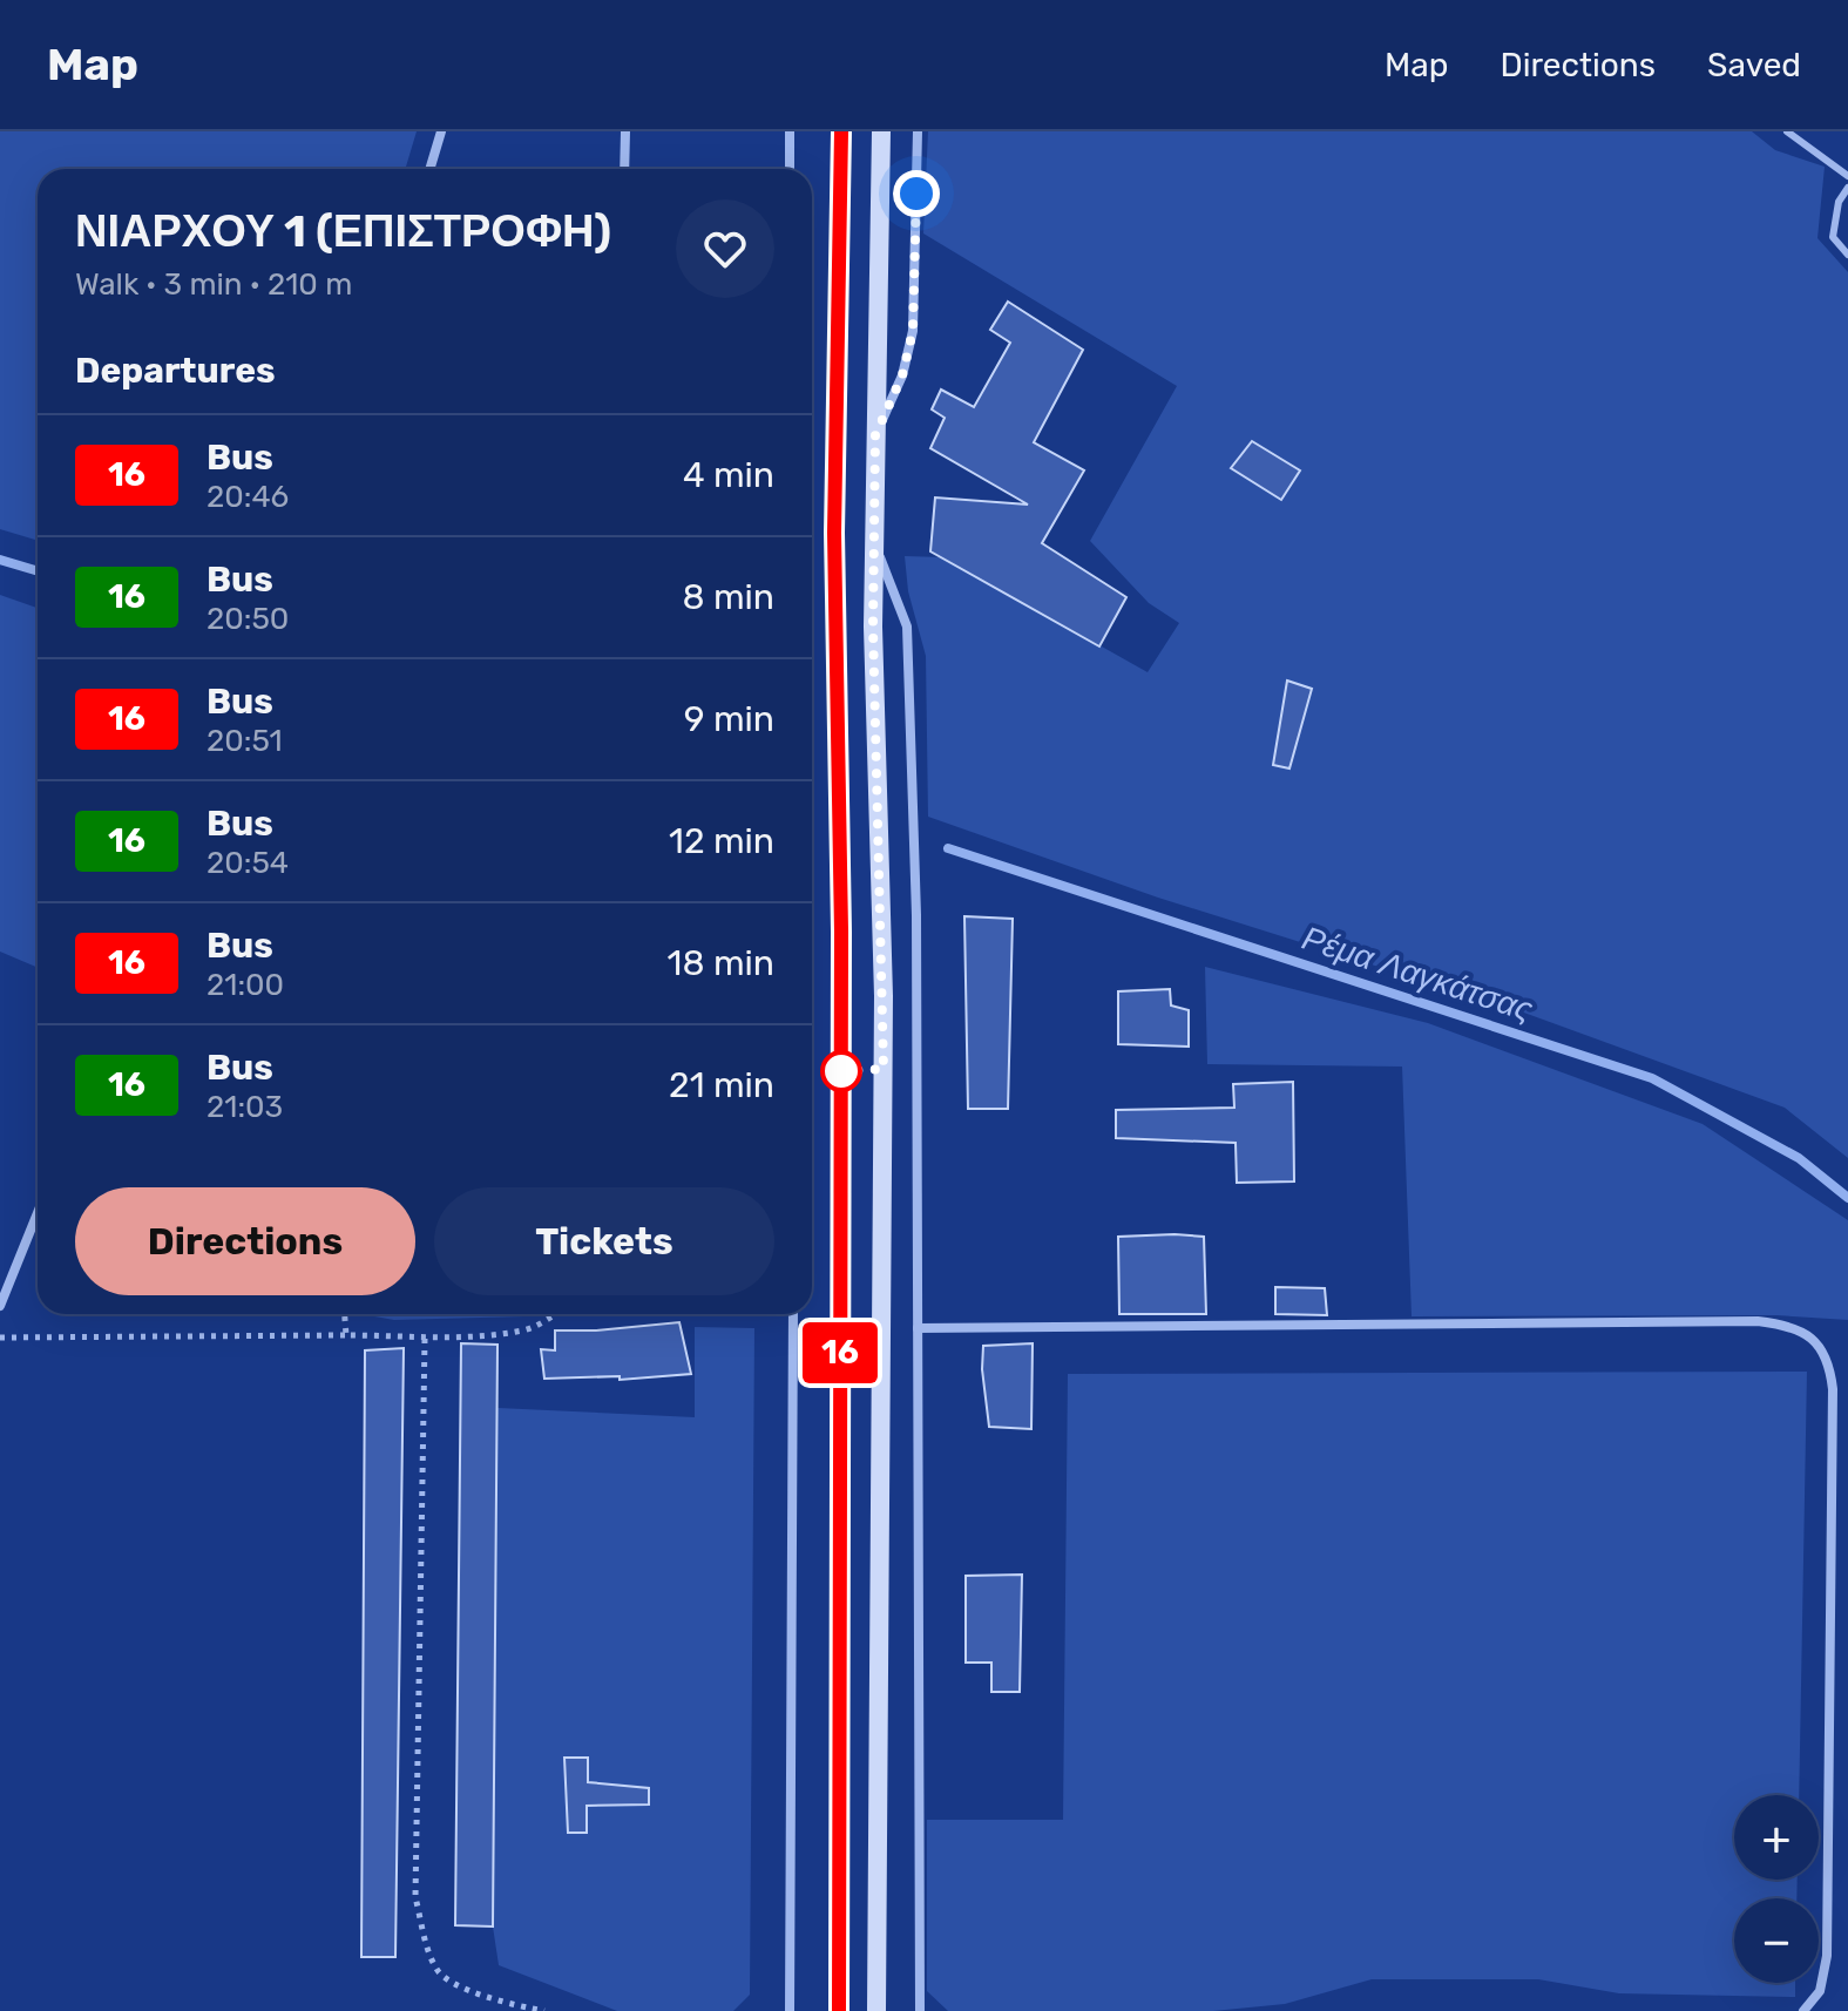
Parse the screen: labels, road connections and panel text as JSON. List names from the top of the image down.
{
  "water": ["Ρέμα Λαγκάτσας"],
  "lines": ["bus line 16"],
  "page": {
    "header": "Map",
    "nav": ["Map", "Directions", "Saved"],
    "on_map": "16",
    "heading": [
      ["ΝΙΑΡΧΟΥ 1 (ΕΠΙΣΤΡΟΦΗ)", "Walk · 3 min · 210 m"],
      "Departures"
    ],
    "list": [
      {
        "mark": "16",
        "name": "Bus",
        "note": "20:46",
        "value": "4 min"
      },
      {
        "mark": "16",
        "name": "Bus",
        "note": "20:50",
        "value": "8 min"
      },
      {
        "mark": "16",
        "name": "Bus",
        "note": "20:51",
        "value": "9 min"
      },
      {
        "mark": "16",
        "name": "Bus",
        "note": "20:54",
        "value": "12 min"
      },
      {
        "mark": "16",
        "name": "Bus",
        "note": "21:00",
        "value": "18 min"
      },
      {
        "mark": "16",
        "name": "Bus",
        "note": "21:03",
        "value": "21 min"
      }
    ],
    "buttons": ["Directions", "Tickets"],
    "map_buttons": ["+", "−"]
  }
}
